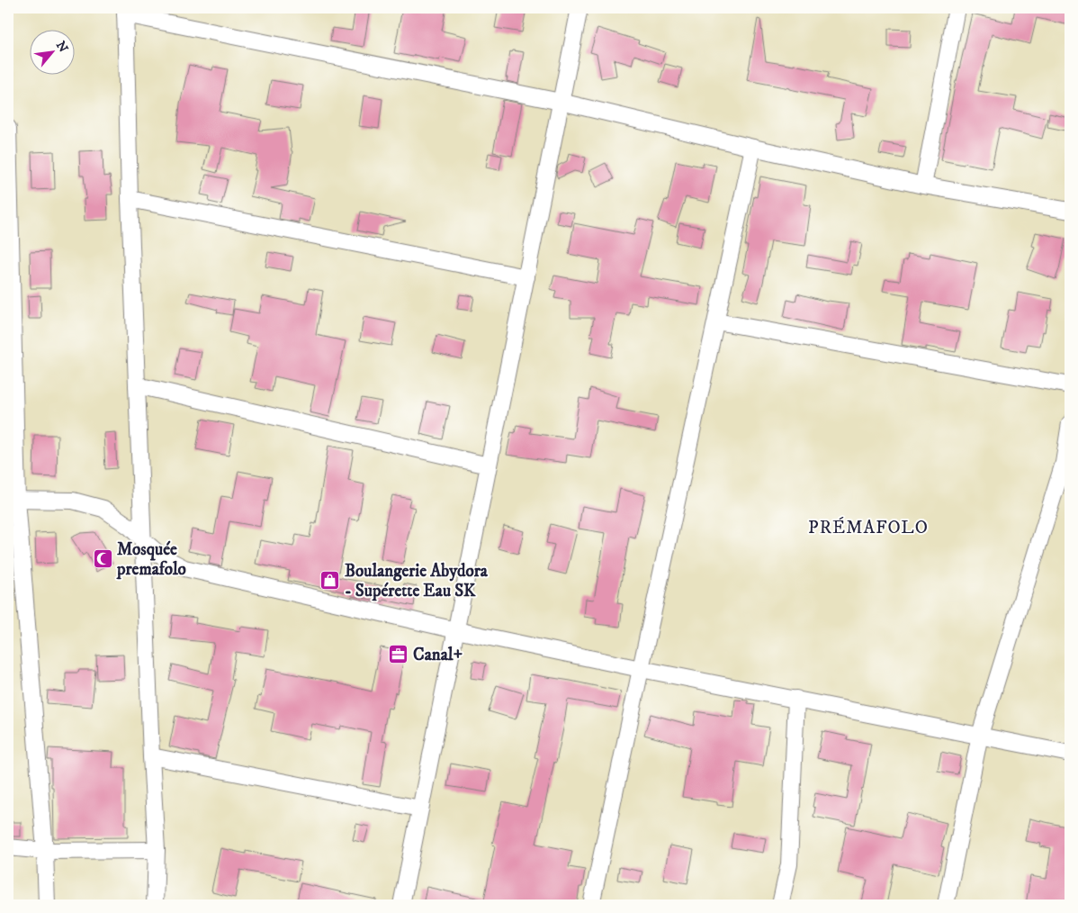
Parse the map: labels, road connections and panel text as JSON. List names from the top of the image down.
{
  "districts": ["PRÉMAFOLO"],
  "places": {
    "mosque": ["Mosquée premafolo"],
    "shop": ["Boulangerie Abydora - Supérette Eau SK"],
    "office": ["Canal+"]
  },
  "north": "top right"
}
